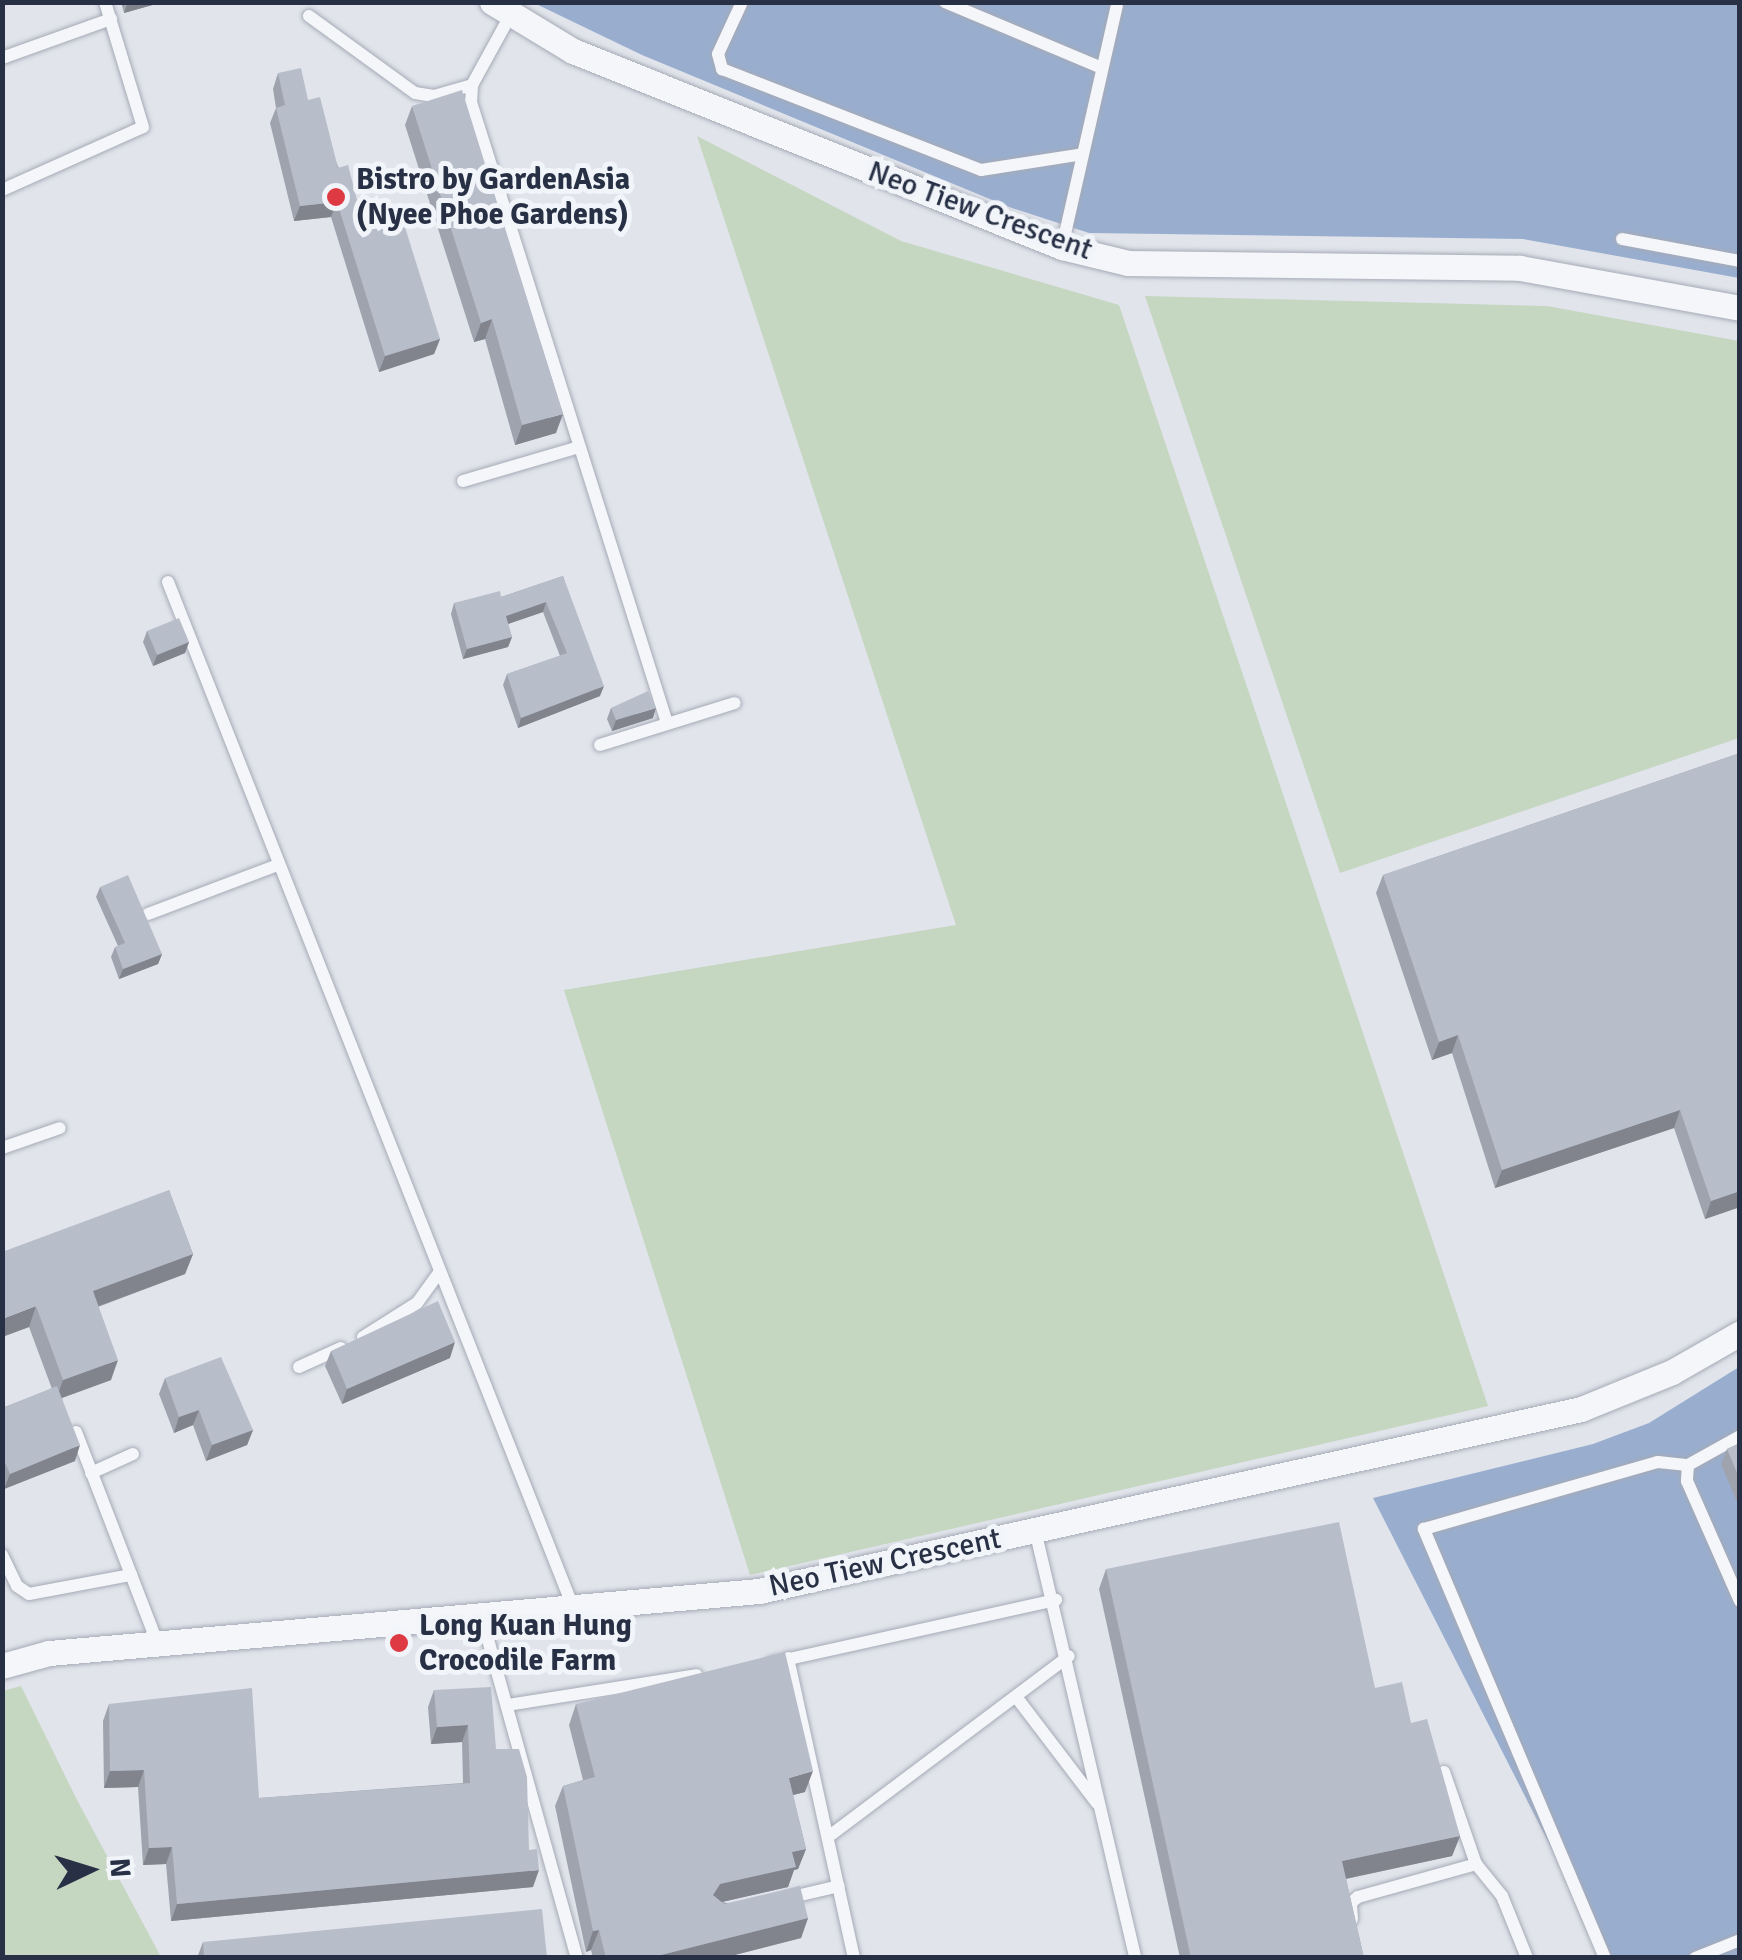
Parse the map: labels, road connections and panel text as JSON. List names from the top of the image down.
{
  "streets": {
    "street": ["Neo Tiew Crescent"]
  },
  "places": ["Bistro by GardenAsia (Nyee Phoe Gardens)", "Long Kuan Hung Crocodile Farm"],
  "north": "right"
}
